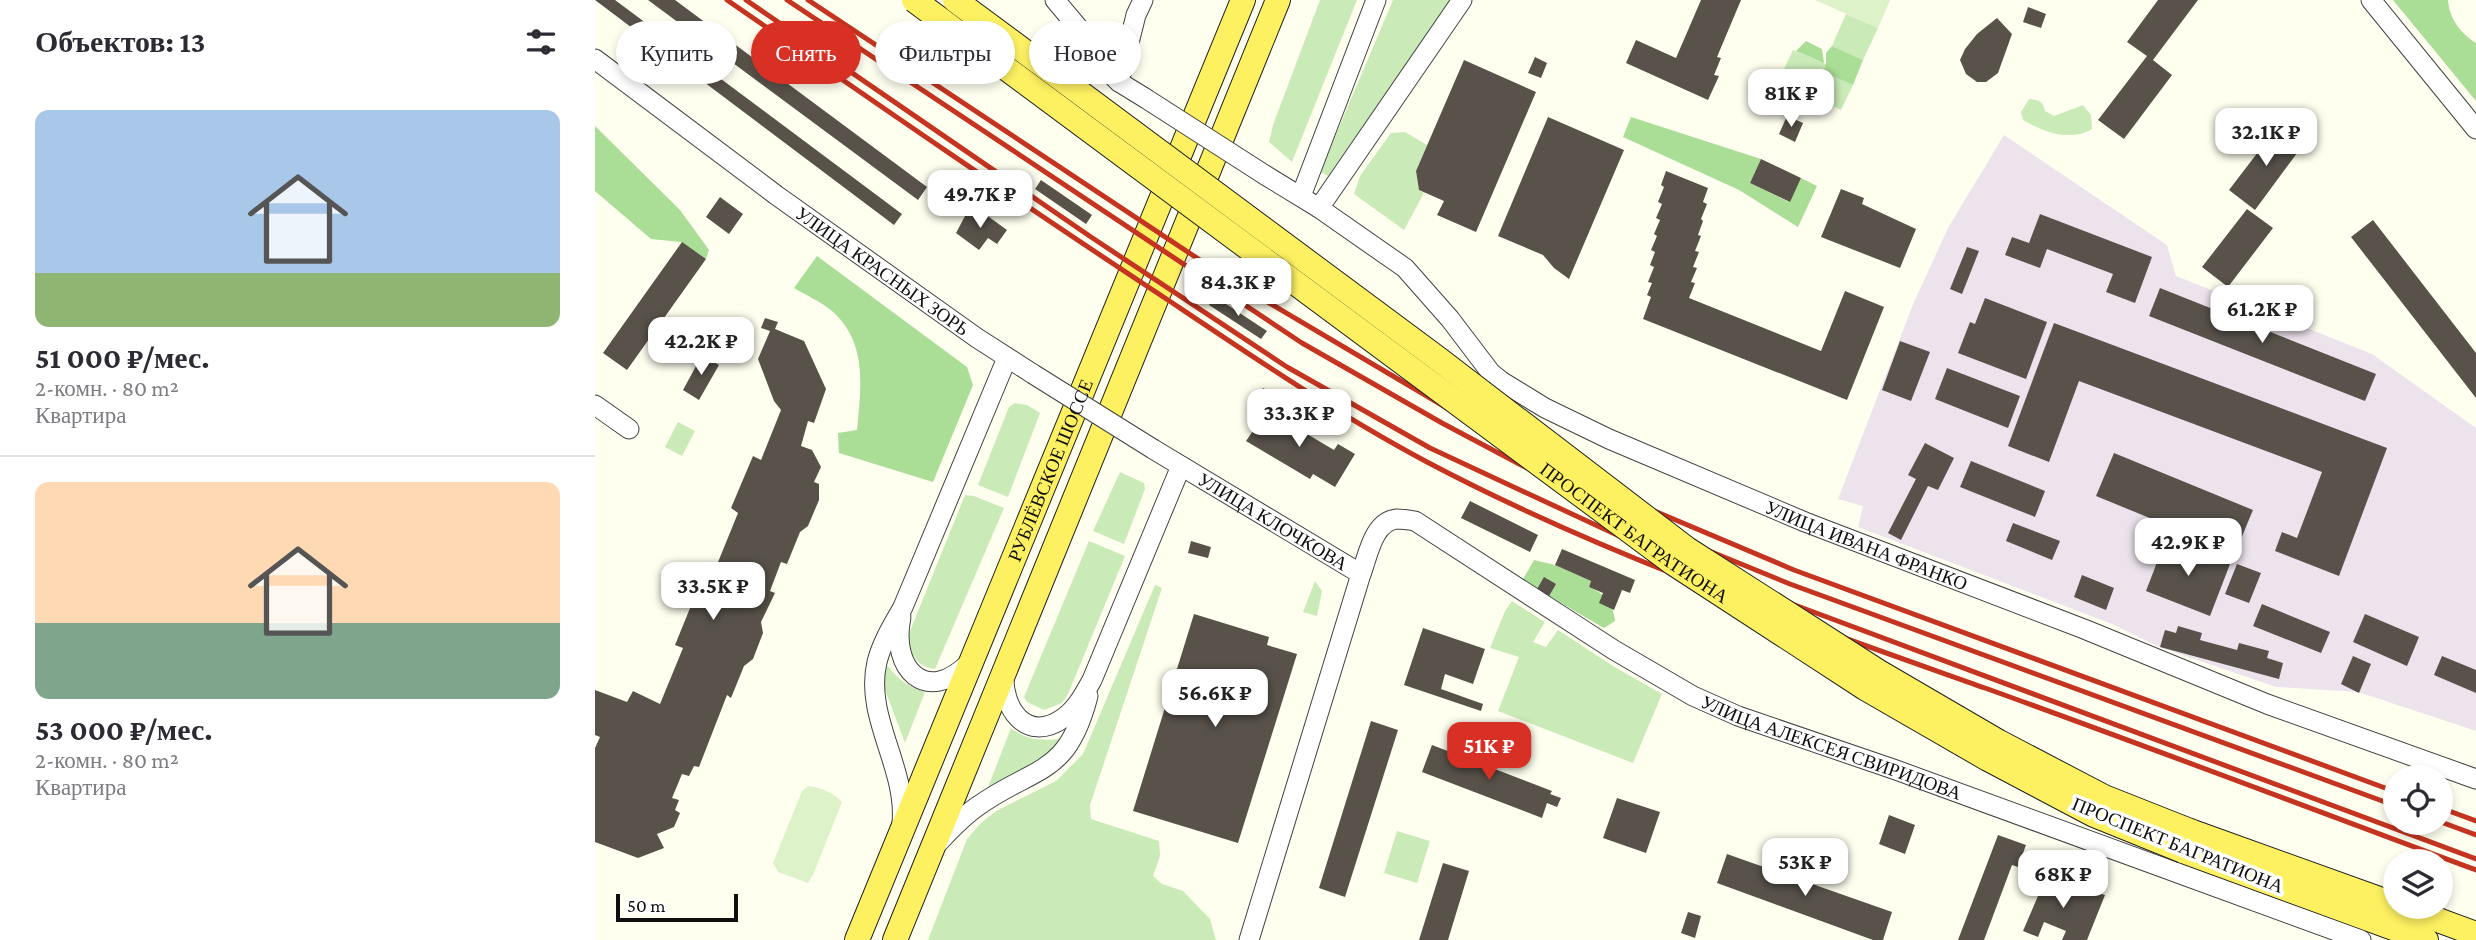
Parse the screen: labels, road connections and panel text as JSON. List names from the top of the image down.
{
  "streets": {
    "main road": ["РУБЛЁВСКОЕ ШОССЕ", "ПРОСПЕКТ БАГРАТИОНА"],
    "street": [
      "УЛИЦА КРАСНЫХ ЗОРЬ",
      "УЛИЦА КЛОЧКОВА",
      "УЛИЦА ИВАНА ФРАНКО",
      "УЛИЦА АЛЕКСЕЯ СВИРИДОВА"
    ]
  },
  "crossings": [
    ["УЛИЦА КРАСНЫХ ЗОРЬ", "УЛИЦА КЛОЧКОВА"],
    ["УЛИЦА КЛОЧКОВА", "УЛИЦА АЛЕКСЕЯ СВИРИДОВА"]
  ],
  "scale_bar": "50 m",
  "page": {
    "heading": "Объектов: 13",
    "chip": [
      "Купить",
      "Снять",
      "Фильтры",
      "Новое"
    ],
    "price": [
      "81K ₽",
      "32.1K ₽",
      "49.7K ₽",
      "84.3K ₽",
      "61.2K ₽",
      "42.2K ₽",
      "33.3K ₽",
      "42.9K ₽",
      "33.5K ₽",
      "56.6K ₽",
      "51K ₽",
      "53K ₽",
      "68K ₽"
    ],
    "list": [
      {
        "name": "51 000 ₽/мес.",
        "note": "2-комн. · 80 m² · Квартира"
      },
      {
        "name": "53 000 ₽/мес.",
        "note": "2-комн. · 80 m² · Квартира"
      }
    ],
    "scale": "50 m"
  }
}
